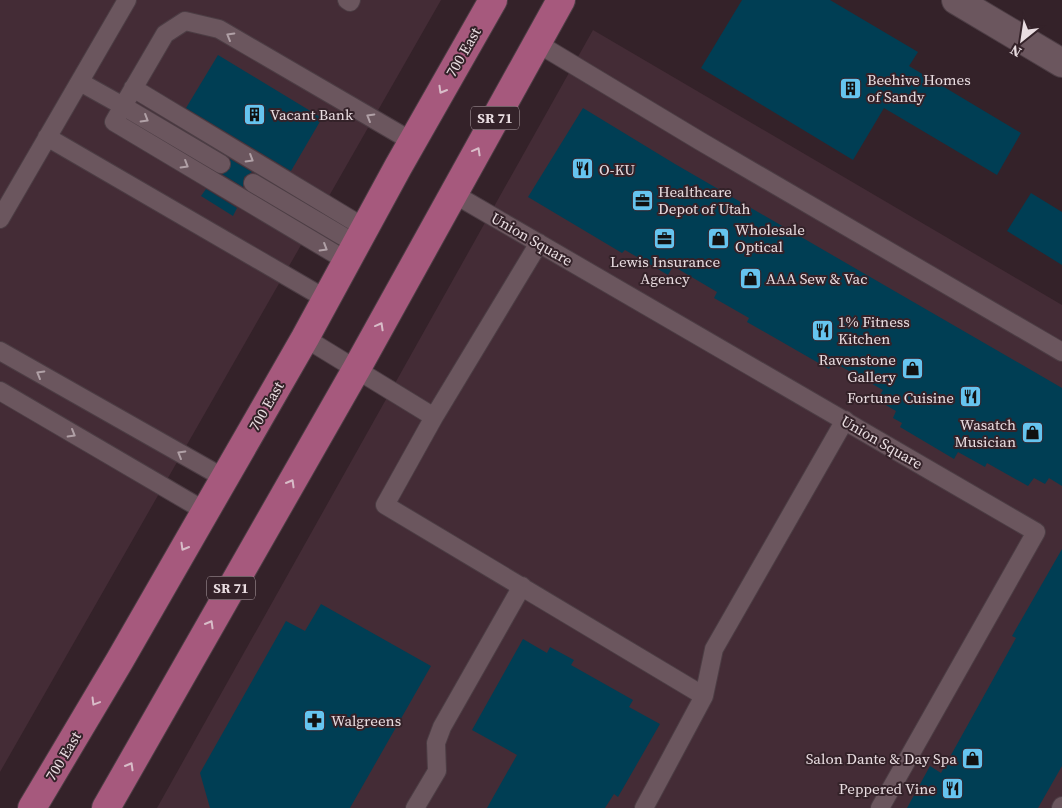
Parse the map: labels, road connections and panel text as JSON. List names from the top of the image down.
{
  "streets": {
    "main road": ["700 East", "SR 71"],
    "lane": ["Union Square"]
  },
  "crossings": [
    ["SR 71", "Union Square"]
  ],
  "places": {
    "building": ["Beehive Homes of Sandy", "Vacant Bank"],
    "restaurant": [
      "O-KU",
      "1% Fitness Kitchen",
      "Fortune Cuisine",
      "Peppered Vine"
    ],
    "office": ["Healthcare Depot of Utah", "Lewis Insurance Agency"],
    "shop": [
      "Wholesale Optical",
      "AAA Sew & Vac",
      "Ravenstone Gallery",
      "Wasatch Musician",
      "Salon Dante & Day Spa"
    ],
    "pharmacy": ["Walgreens"]
  },
  "north": "bottom left"
}
